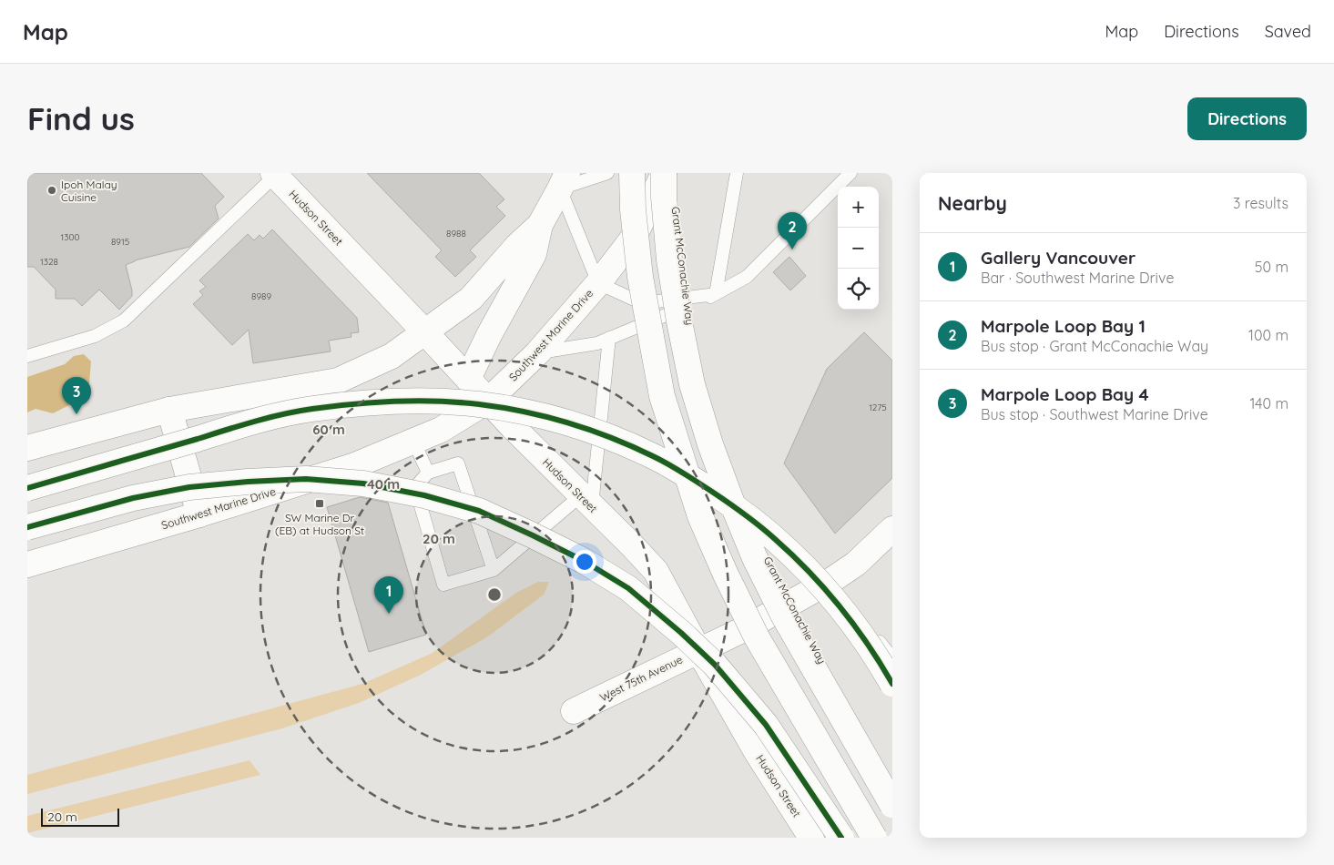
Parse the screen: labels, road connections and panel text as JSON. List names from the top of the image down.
{
  "streets": {
    "main road": [
      "Hudson Street",
      "Grant McConachie Way",
      "Southwest Marine Drive",
      "West 75th Avenue"
    ]
  },
  "crossings": [
    ["Hudson Street", "Southwest Marine Drive"],
    ["Hudson Street", "West 75th Avenue"],
    ["Grant McConachie Way", "Southwest Marine Drive"]
  ],
  "places": {
    "other": ["Ipoh Malay Cuisine"],
    "transit": ["SW Marine Dr (EB) at Hudson St"]
  },
  "house_numbers": [
    "8988",
    "1300",
    "8915",
    "1328",
    "8989",
    "1275"
  ],
  "scale_bar": "20 m",
  "page": {
    "header": "Map",
    "nav": ["Map", "Directions", "Saved"],
    "buttons": "Directions",
    "title": "Find us",
    "heading": ["Nearby", "3 results"],
    "map_buttons": ["+", "−"],
    "pins": ["2", "3", "1"],
    "list": [
      {
        "mark": "1",
        "name": "Gallery Vancouver",
        "note": "Bar · Southwest Marine Drive",
        "value": "50 m"
      },
      {
        "mark": "2",
        "name": "Marpole Loop Bay 1",
        "note": "Bus stop · Grant McConachie Way",
        "value": "100 m"
      },
      {
        "mark": "3",
        "name": "Marpole Loop Bay 4",
        "note": "Bus stop · Southwest Marine Drive",
        "value": "140 m"
      }
    ],
    "scale": "20 m"
  },
  "rings": ["60 m", "40 m", "20 m"]
}
